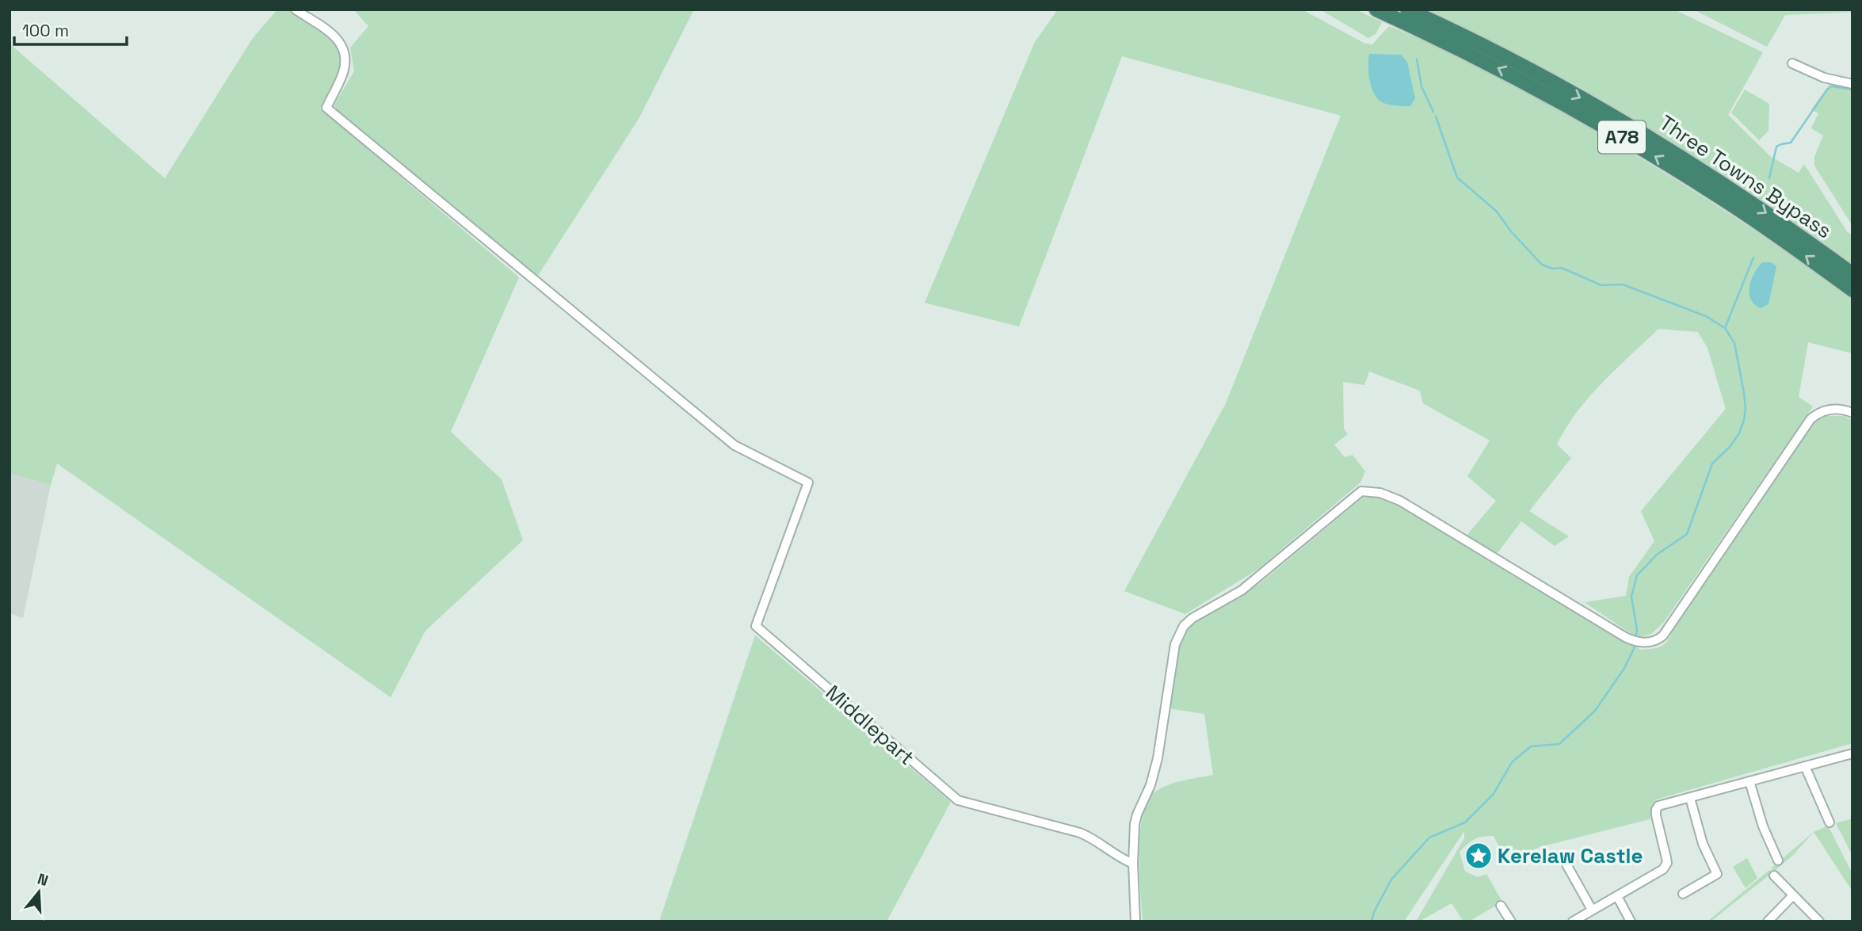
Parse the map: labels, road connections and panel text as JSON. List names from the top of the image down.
{
  "streets": {
    "highway": ["A78", "Three Towns Bypass"],
    "street": ["Middlepart"]
  },
  "places": {
    "place": ["Kerelaw Castle"]
  },
  "scale_bar": "100 m",
  "north": "top"
}
